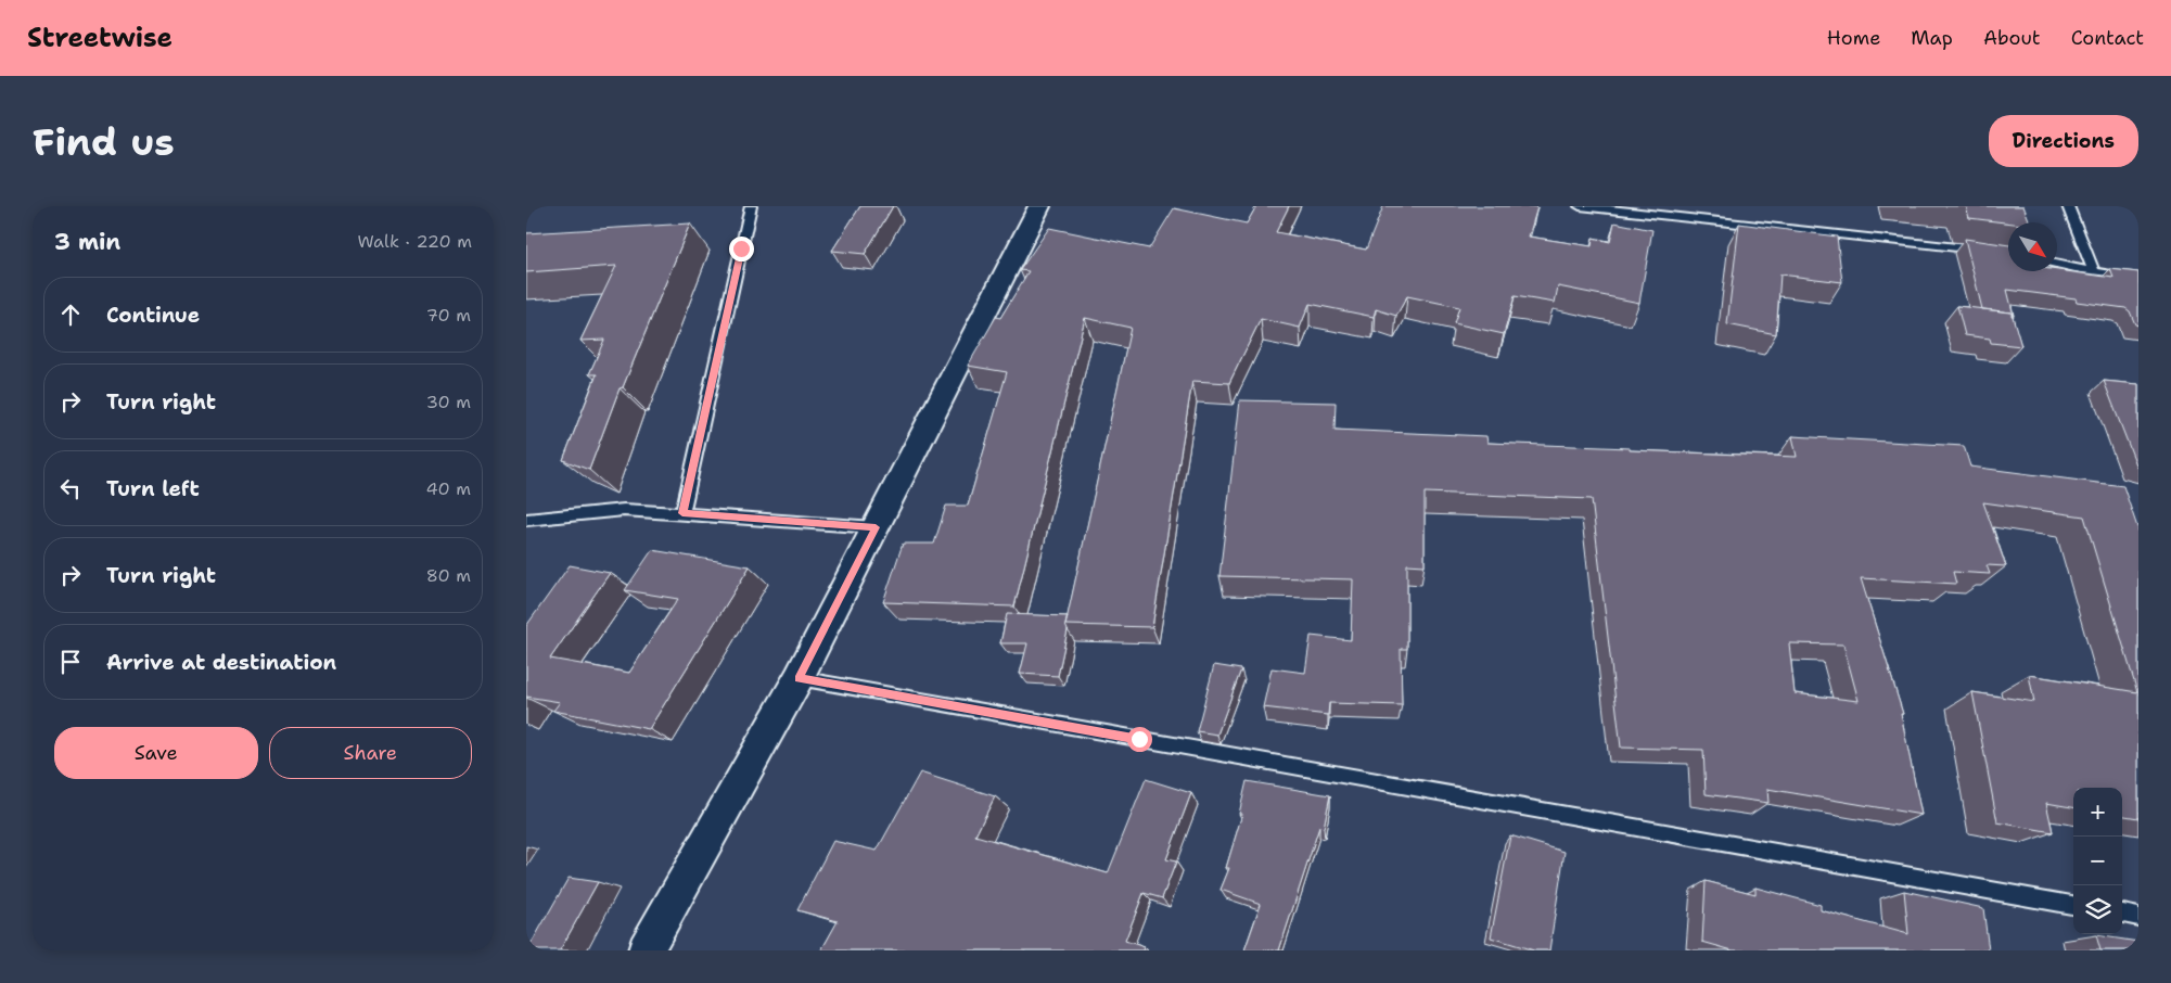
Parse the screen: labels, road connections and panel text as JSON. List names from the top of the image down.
{
  "north": "bottom right",
  "page": {
    "header": "Streetwise",
    "nav": [
      "Home",
      "Map",
      "About",
      "Contact"
    ],
    "buttons": [
      "Directions",
      ["Save", "Share"]
    ],
    "title": "Find us",
    "heading": ["3 min", "Walk · 220 m"],
    "list": [
      ["Continue", "70 m"],
      ["Turn right", "30 m"],
      ["Turn left", "40 m"],
      ["Turn right", "80 m"],
      "Arrive at destination"
    ],
    "map_buttons": ["+", "−"]
  }
}
